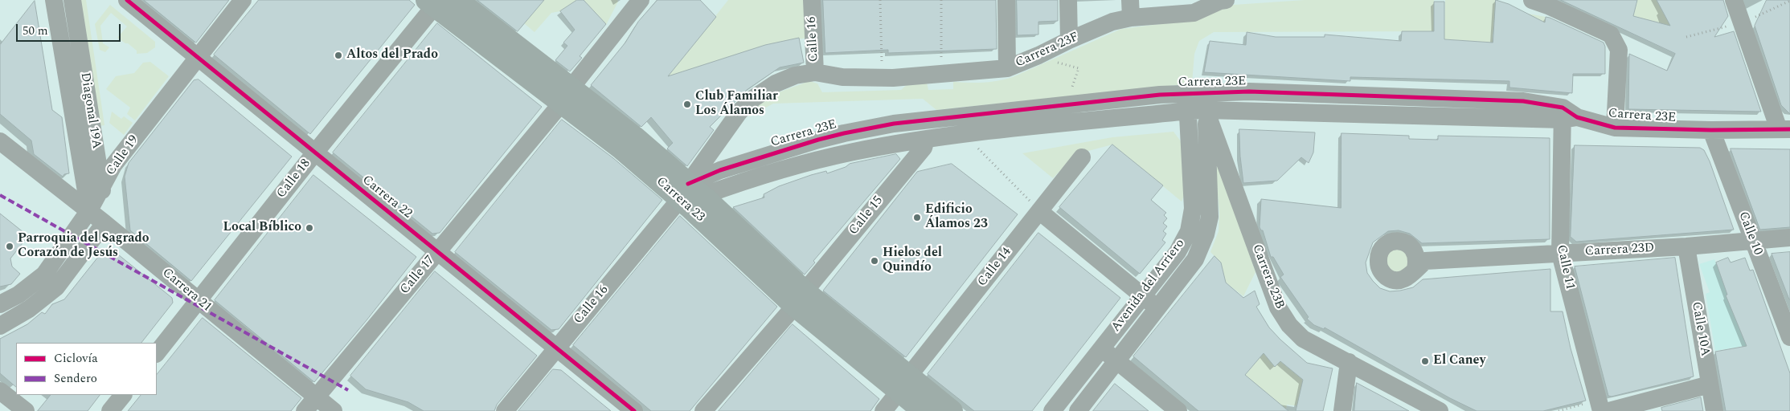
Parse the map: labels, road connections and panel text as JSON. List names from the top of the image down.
{
  "streets": {
    "main road": ["Carrera 23"],
    "street": [
      "Calle 16",
      "Carrera 23F",
      "Carrera 23E",
      "Diagonal 19A",
      "Calle 19",
      "Calle 18",
      "Carrera 22",
      "Calle 15",
      "Calle 10",
      "Carrera 23D",
      "Calle 14",
      "Calle 11",
      "Calle 17",
      "Carrera 23B",
      "Avenida del Arriero",
      "Carrera 21",
      "Calle 10A"
    ]
  },
  "crossings": [
    ["Calle 16", "Carrera 23F"],
    ["Calle 16", "Carrera 23E"],
    ["Calle 16", "Carrera 22"],
    ["Calle 16", "Carrera 23"],
    ["Carrera 23E", "Carrera 23"],
    ["Carrera 23E", "Calle 15"],
    ["Carrera 23E", "Calle 10"],
    ["Carrera 23E", "Calle 11"],
    ["Carrera 23E", "Carrera 23B"],
    ["Carrera 23E", "Avenida del Arriero"],
    ["Diagonal 19A", "Calle 19"],
    ["Diagonal 19A", "Carrera 21"],
    ["Calle 19", "Carrera 22"],
    ["Calle 19", "Carrera 21"],
    ["Calle 18", "Carrera 22"],
    ["Calle 18", "Carrera 23"],
    ["Calle 18", "Carrera 21"],
    ["Carrera 22", "Calle 17"],
    ["Carrera 23", "Calle 15"],
    ["Carrera 23", "Calle 14"],
    ["Carrera 23", "Calle 17"],
    ["Calle 10", "Carrera 23D"],
    ["Carrera 23D", "Calle 11"],
    ["Carrera 23D", "Calle 10A"],
    ["Calle 17", "Carrera 21"],
    ["Carrera 23B", "Avenida del Arriero"]
  ],
  "places": [
    "Altos del Prado",
    "Club Familiar Los Álamos",
    "Edificio Álamos 23",
    "Local Bíblico",
    "Parroquia del Sagrado Corazón de Jesús",
    "Hielos del Quindío",
    "El Caney"
  ],
  "legend": ["Ciclovía", "Sendero"],
  "scale_bar": "50 m"
}
